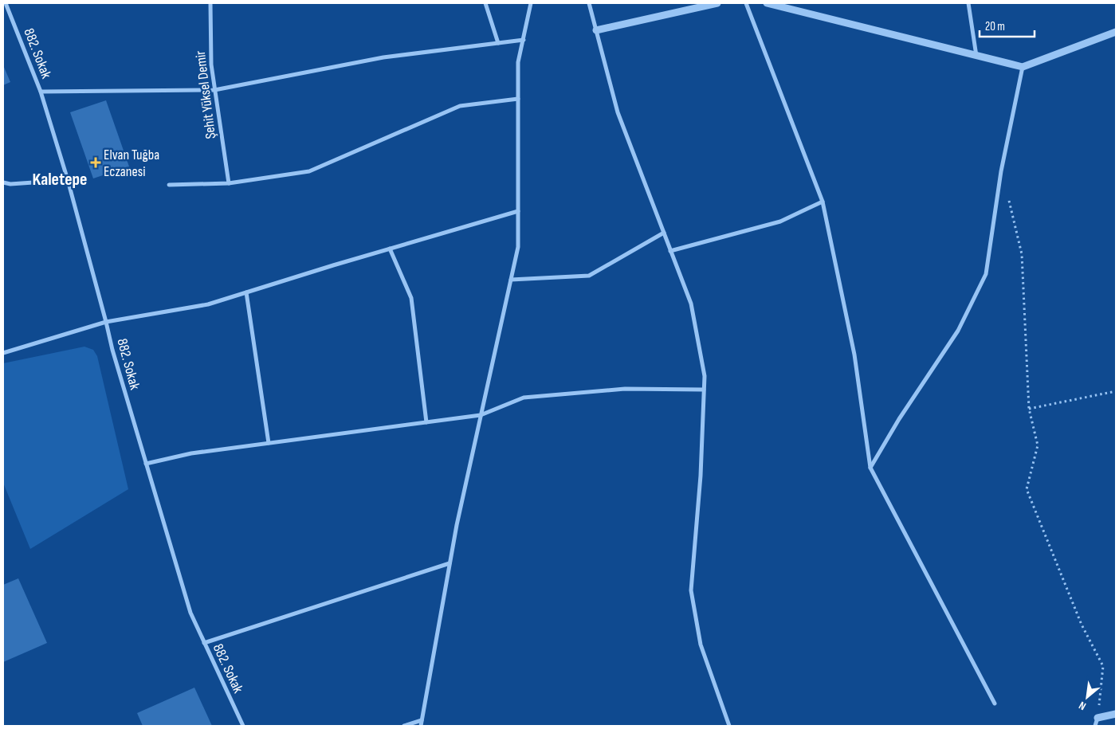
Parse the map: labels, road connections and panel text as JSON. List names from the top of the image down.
{
  "streets": {
    "street": ["882. Sokak", "Şehit Yüksel Demir"]
  },
  "districts": ["Kaletepe"],
  "places": {
    "health": ["Elvan Tuğba Eczanesi"]
  },
  "scale_bar": "20 m",
  "north": "bottom left"
}
